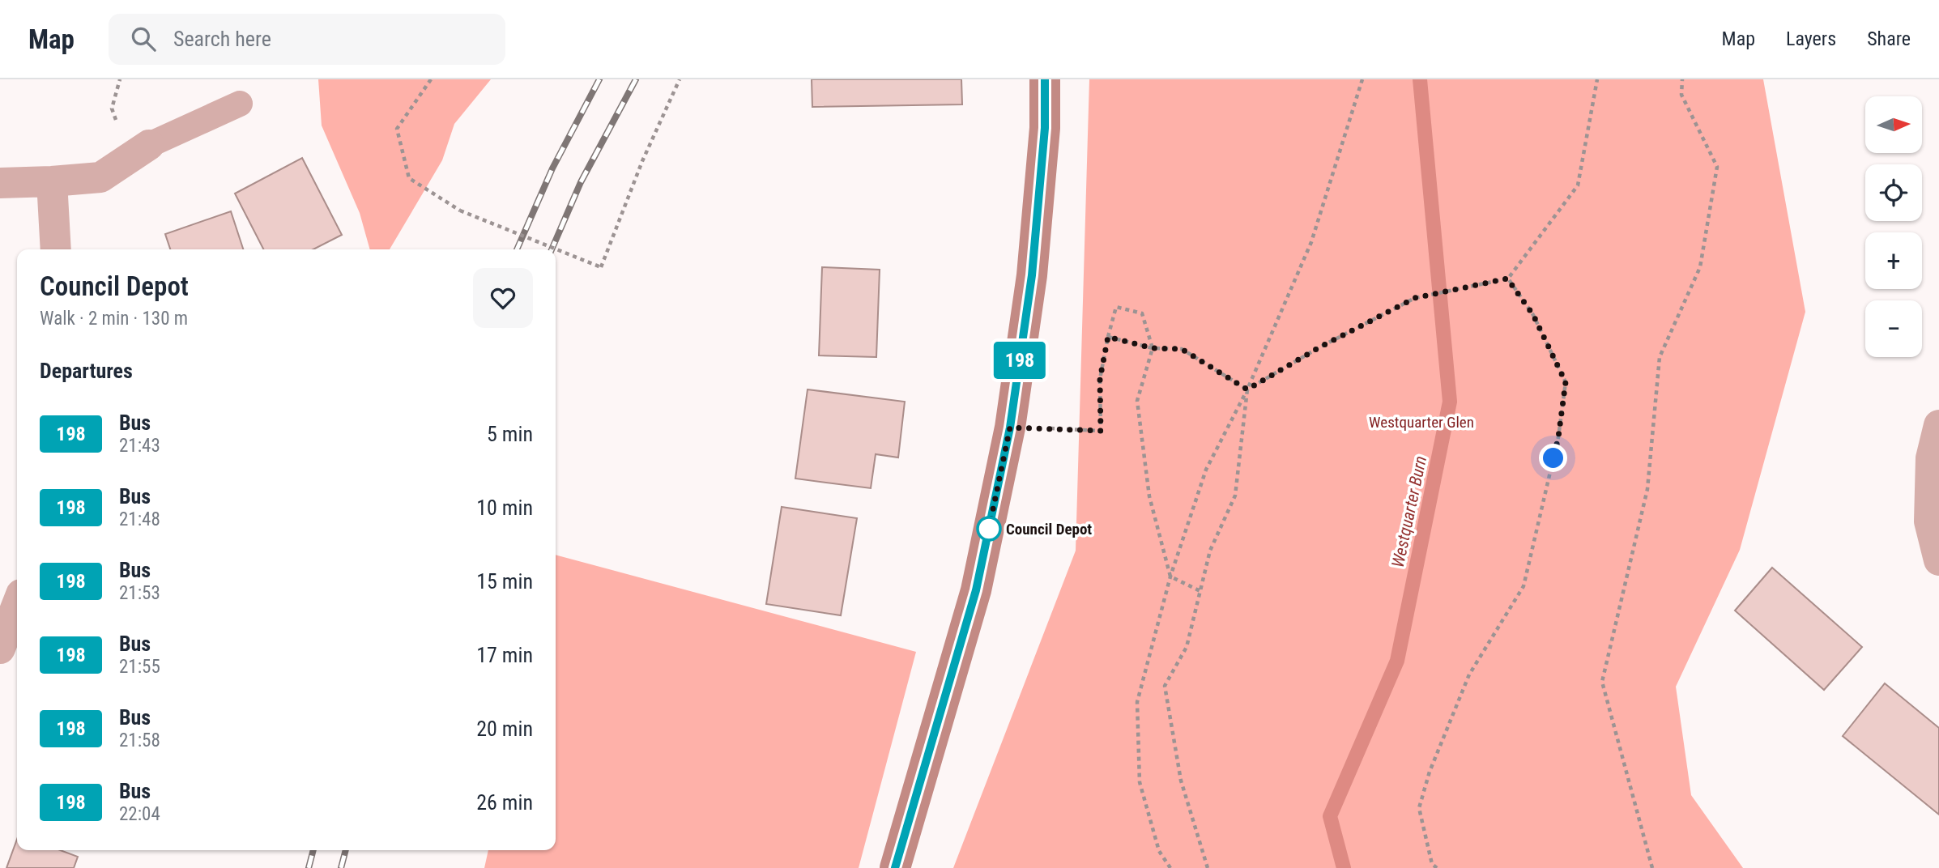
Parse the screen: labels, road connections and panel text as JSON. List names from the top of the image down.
{
  "water": ["Westquarter Burn"],
  "parks": ["Westquarter Glen"],
  "places": ["Council Depot"],
  "lines": ["bus line 198"],
  "north": "right",
  "page": {
    "header": "Map",
    "search": "Search here",
    "nav": ["Map", "Layers", "Share"],
    "on_map": "198",
    "map_buttons": ["+", "−"],
    "heading": [
      ["Council Depot", "Walk · 2 min · 130 m"],
      "Departures"
    ],
    "list": [
      {
        "mark": "198",
        "name": "Bus",
        "note": "21:43",
        "value": "5 min"
      },
      {
        "mark": "198",
        "name": "Bus",
        "note": "21:48",
        "value": "10 min"
      },
      {
        "mark": "198",
        "name": "Bus",
        "note": "21:53",
        "value": "15 min"
      },
      {
        "mark": "198",
        "name": "Bus",
        "note": "21:55",
        "value": "17 min"
      },
      {
        "mark": "198",
        "name": "Bus",
        "note": "21:58",
        "value": "20 min"
      },
      {
        "mark": "198",
        "name": "Bus",
        "note": "22:04",
        "value": "26 min"
      }
    ]
  }
}
